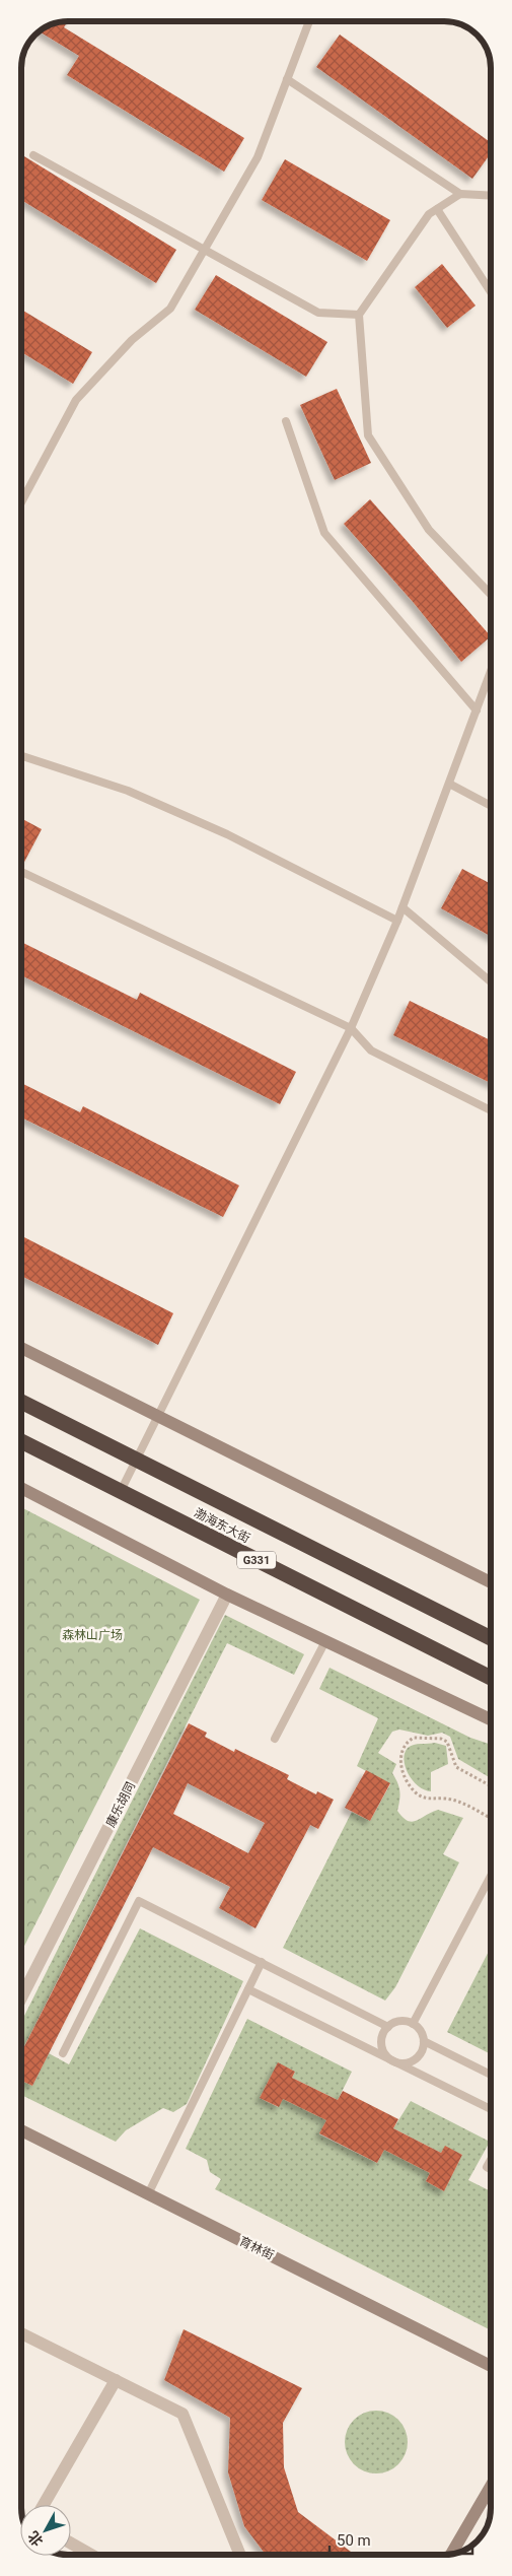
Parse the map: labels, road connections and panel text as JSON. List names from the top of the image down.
{
  "streets": {
    "highway": ["渤海东大街", "G331"],
    "street": ["康乐胡同", "育林街"]
  },
  "parks": ["森林山广场"],
  "scale_bar": "50 m",
  "north": "bottom left"
}
